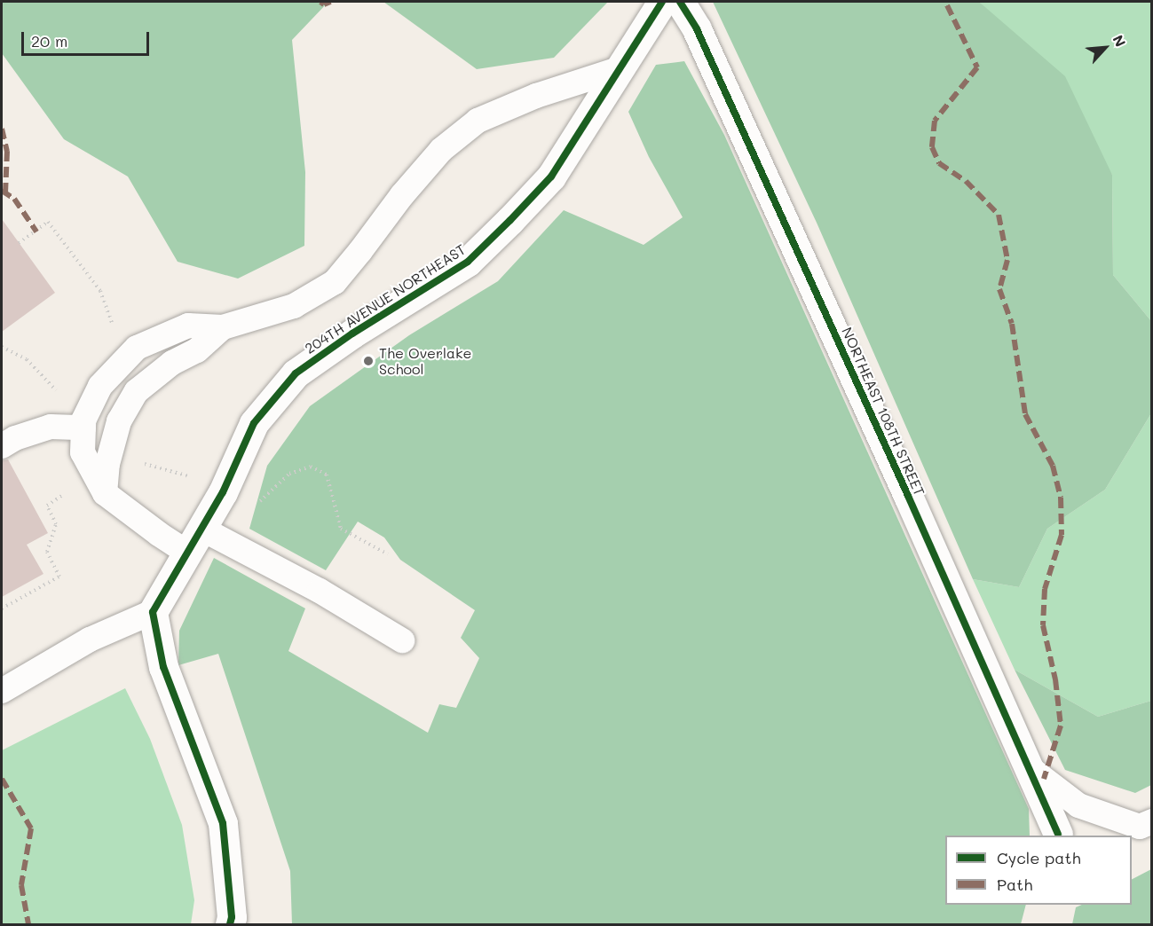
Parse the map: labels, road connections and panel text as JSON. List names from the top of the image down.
{
  "streets": {
    "street": ["204TH AVENUE NORTHEAST", "NORTHEAST 108TH STREET"]
  },
  "places": ["The Overlake School"],
  "legend": ["Cycle path", "Path"],
  "scale_bar": "20 m",
  "north": "top right"
}
